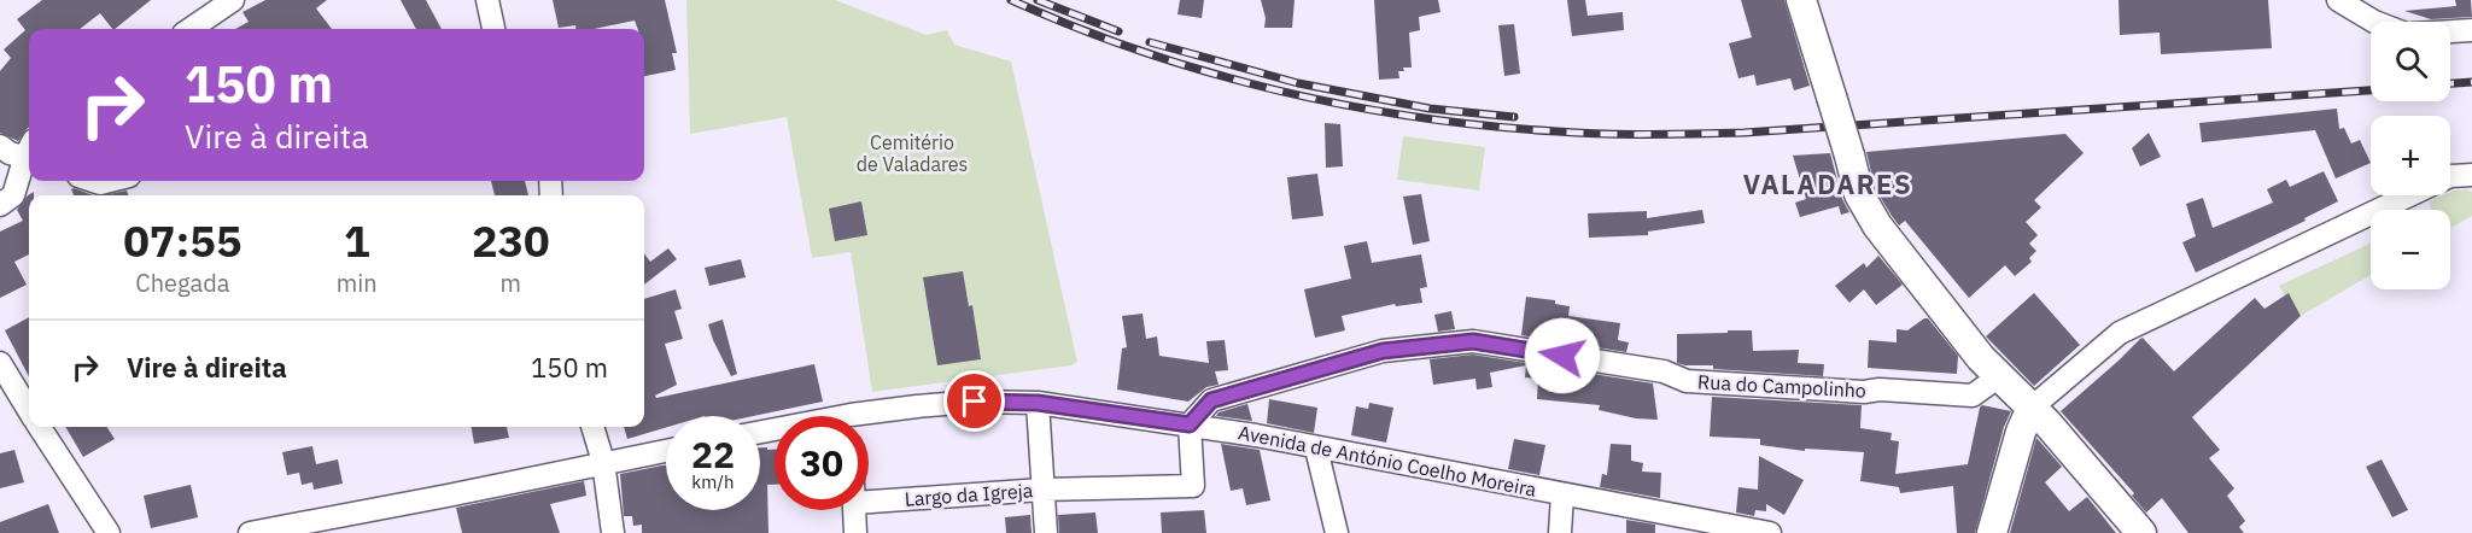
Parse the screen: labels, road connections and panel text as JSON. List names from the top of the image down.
{
  "streets": {
    "street": ["Rua do Campolinho", "Avenida de António Coelho Moreira", "Largo da Igreja"]
  },
  "crossings": [
    ["Rua do Campolinho", "Avenida de António Coelho Moreira"],
    ["Avenida de António Coelho Moreira", "Largo da Igreja"]
  ],
  "districts": ["VALADARES"],
  "parks": ["Cemitério de Valadares"],
  "page": {
    "map_buttons": ["+", "−"],
    "turn": ["150 m", "Vire à direita"],
    "eta": [
      "07:55",
      "Chegada",
      "1",
      "min",
      "230",
      "m"
    ],
    "list": [
      {
        "name": "Vire à direita",
        "value": "150 m"
      }
    ],
    "speed": "22 km/h",
    "limit": "30"
  }
}
